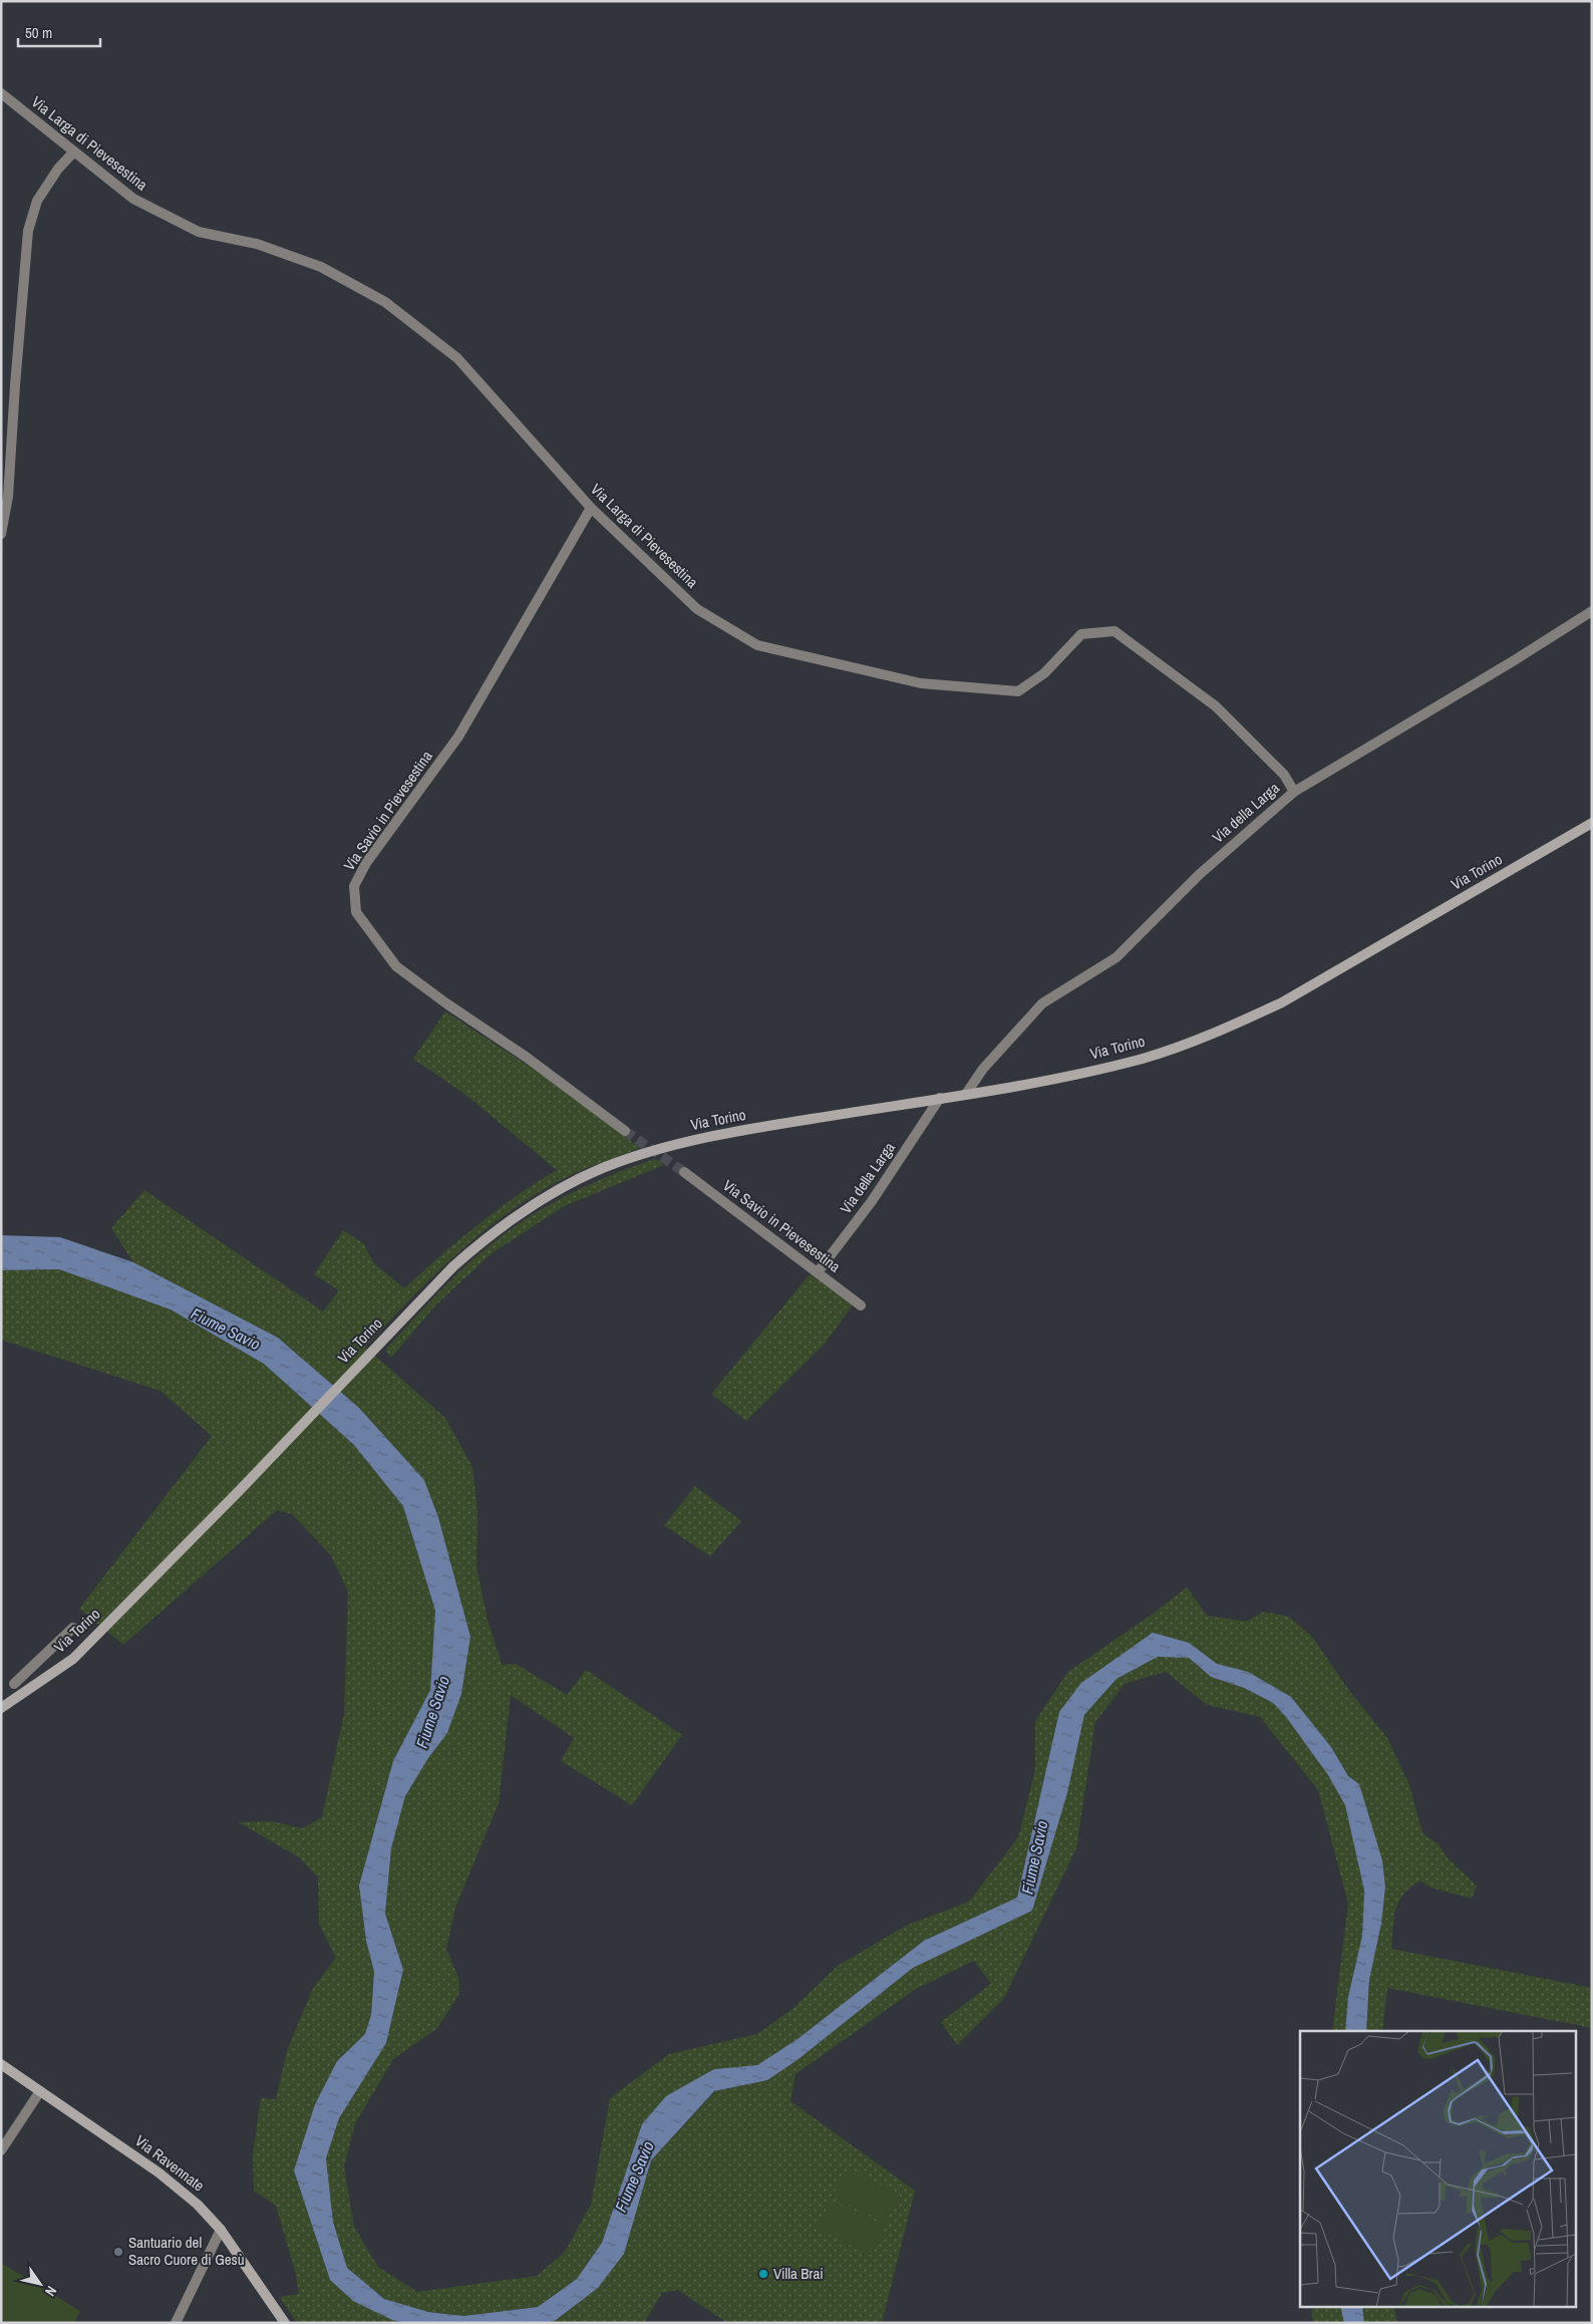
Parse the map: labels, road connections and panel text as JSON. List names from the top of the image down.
{
  "streets": {
    "main road": ["Via Torino", "Via Ravennate"],
    "street": ["Via Larga di Pievesestina", "Via Savio in Pievesestina", "Via della Larga"]
  },
  "crossings": [
    ["Via Larga di Pievesestina", "Via Savio in Pievesestina"],
    ["Via Larga di Pievesestina", "Via della Larga"],
    ["Via Savio in Pievesestina", "Via della Larga"],
    ["Via della Larga", "Via Torino"]
  ],
  "water": ["Fiume Savio"],
  "places": ["Santuario del Sacro Cuore di Gesù", "Villa Brai"],
  "scale_bar": "50 m",
  "north": "bottom right"
}
